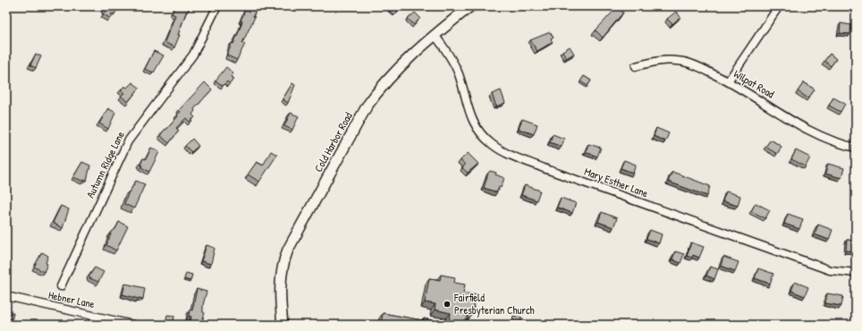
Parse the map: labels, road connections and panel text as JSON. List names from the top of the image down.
{
  "streets": {
    "main road": ["Cold Harbor Road"],
    "street": [
      "Wilpat Road",
      "Autumn Ridge Lane",
      "Mary Esther Lane",
      "Hebner Lane"
    ]
  },
  "crossings": [
    ["Cold Harbor Road", "Mary Esther Lane"]
  ],
  "places": ["Fairfield Presbyterian Church"]
}
